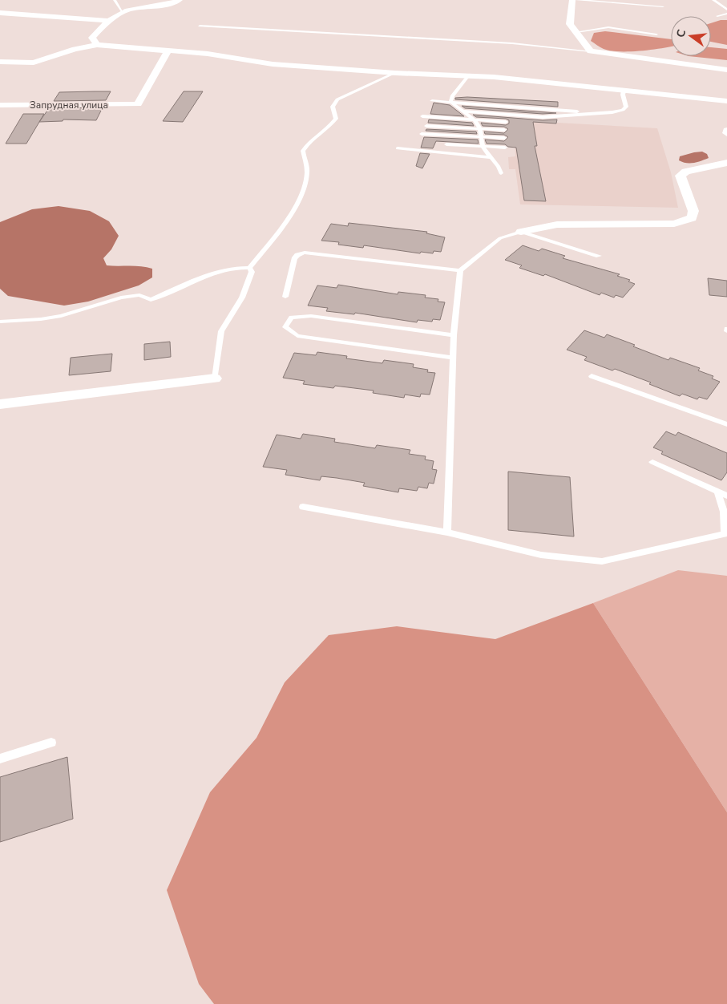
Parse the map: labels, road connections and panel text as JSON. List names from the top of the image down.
{
  "streets": {
    "street": ["Запрудная улица"]
  },
  "north": "left"
}
